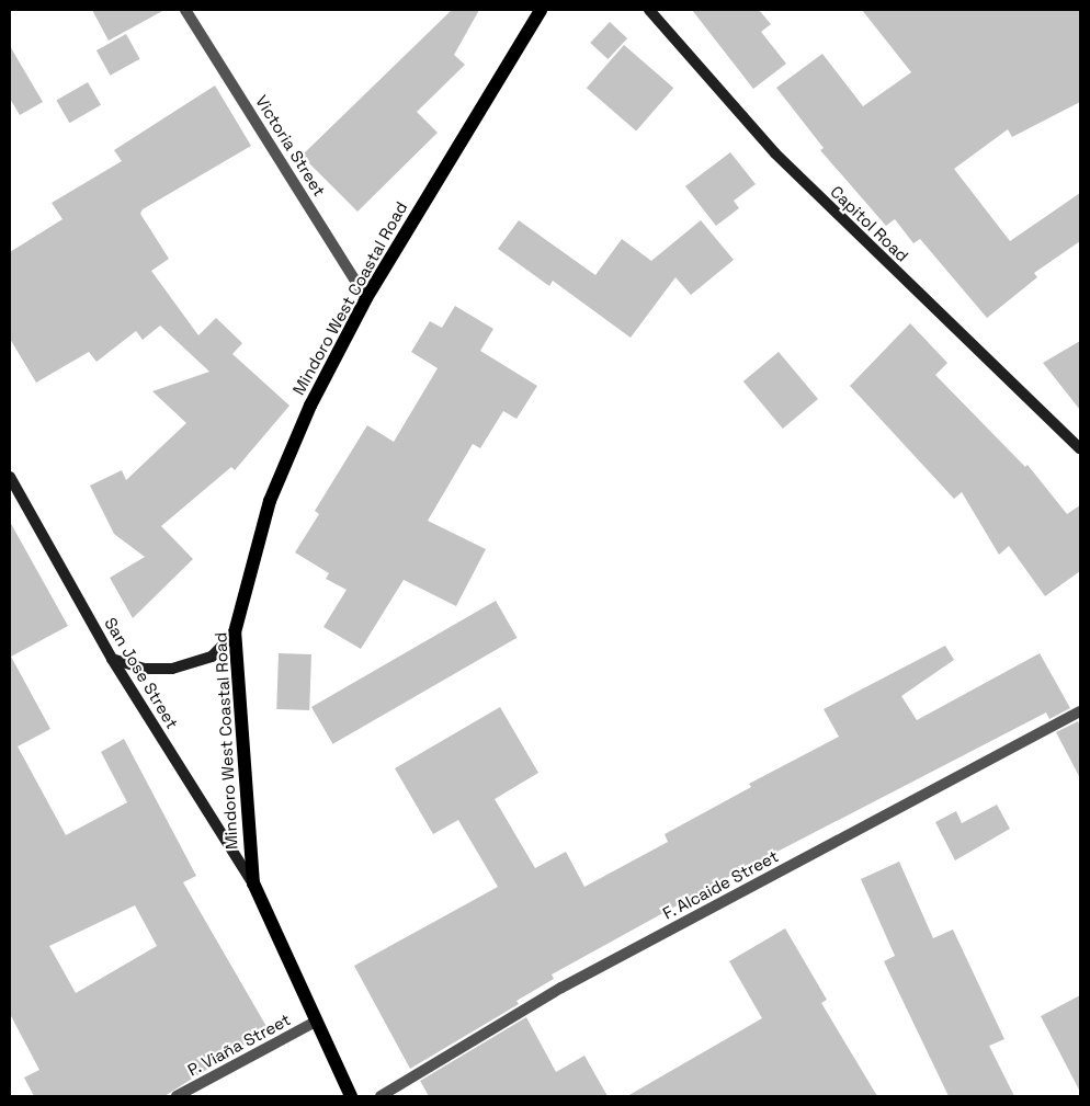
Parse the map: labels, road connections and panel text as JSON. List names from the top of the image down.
{
  "streets": {
    "main road": ["Mindoro West Coastal Road"],
    "street": [
      "Victoria Street",
      "Capitol Road",
      "San Jose Street",
      "F. Alcaide Street",
      "P. Viaña Street"
    ]
  },
  "crossings": [
    ["Victoria Street", "Mindoro West Coastal Road"],
    ["Mindoro West Coastal Road", "San Jose Street"],
    ["Mindoro West Coastal Road", "P. Viaña Street"]
  ]
}
